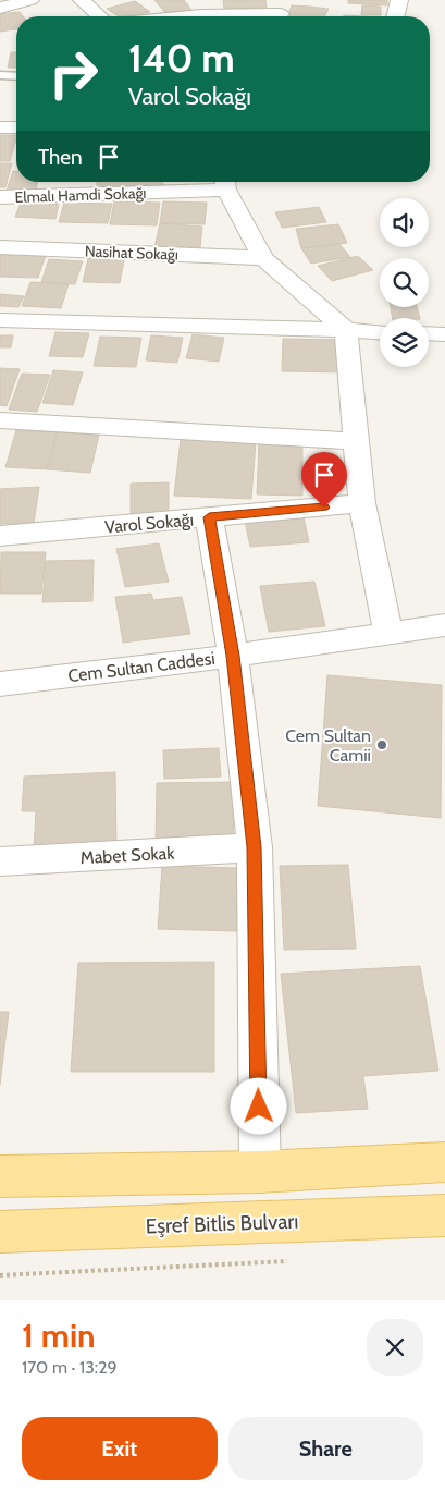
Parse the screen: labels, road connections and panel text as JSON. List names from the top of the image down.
{
  "streets": {
    "main road": ["Eşref Bitlis Bulvarı"],
    "street": [
      "Elmalı Hamdi Sokağı",
      "Nasihat Sokağı",
      "Varol Sokağı",
      "Cem Sultan Caddesi",
      "Mabet Sokak"
    ]
  },
  "places": ["Cem Sultan Camii"],
  "page": {
    "turn": ["140 m", "Varol Sokağı"],
    "then": "Then",
    "heading": ["1 min", "170 m · 13:29"],
    "buttons": ["Exit", "Share"]
  }
}
